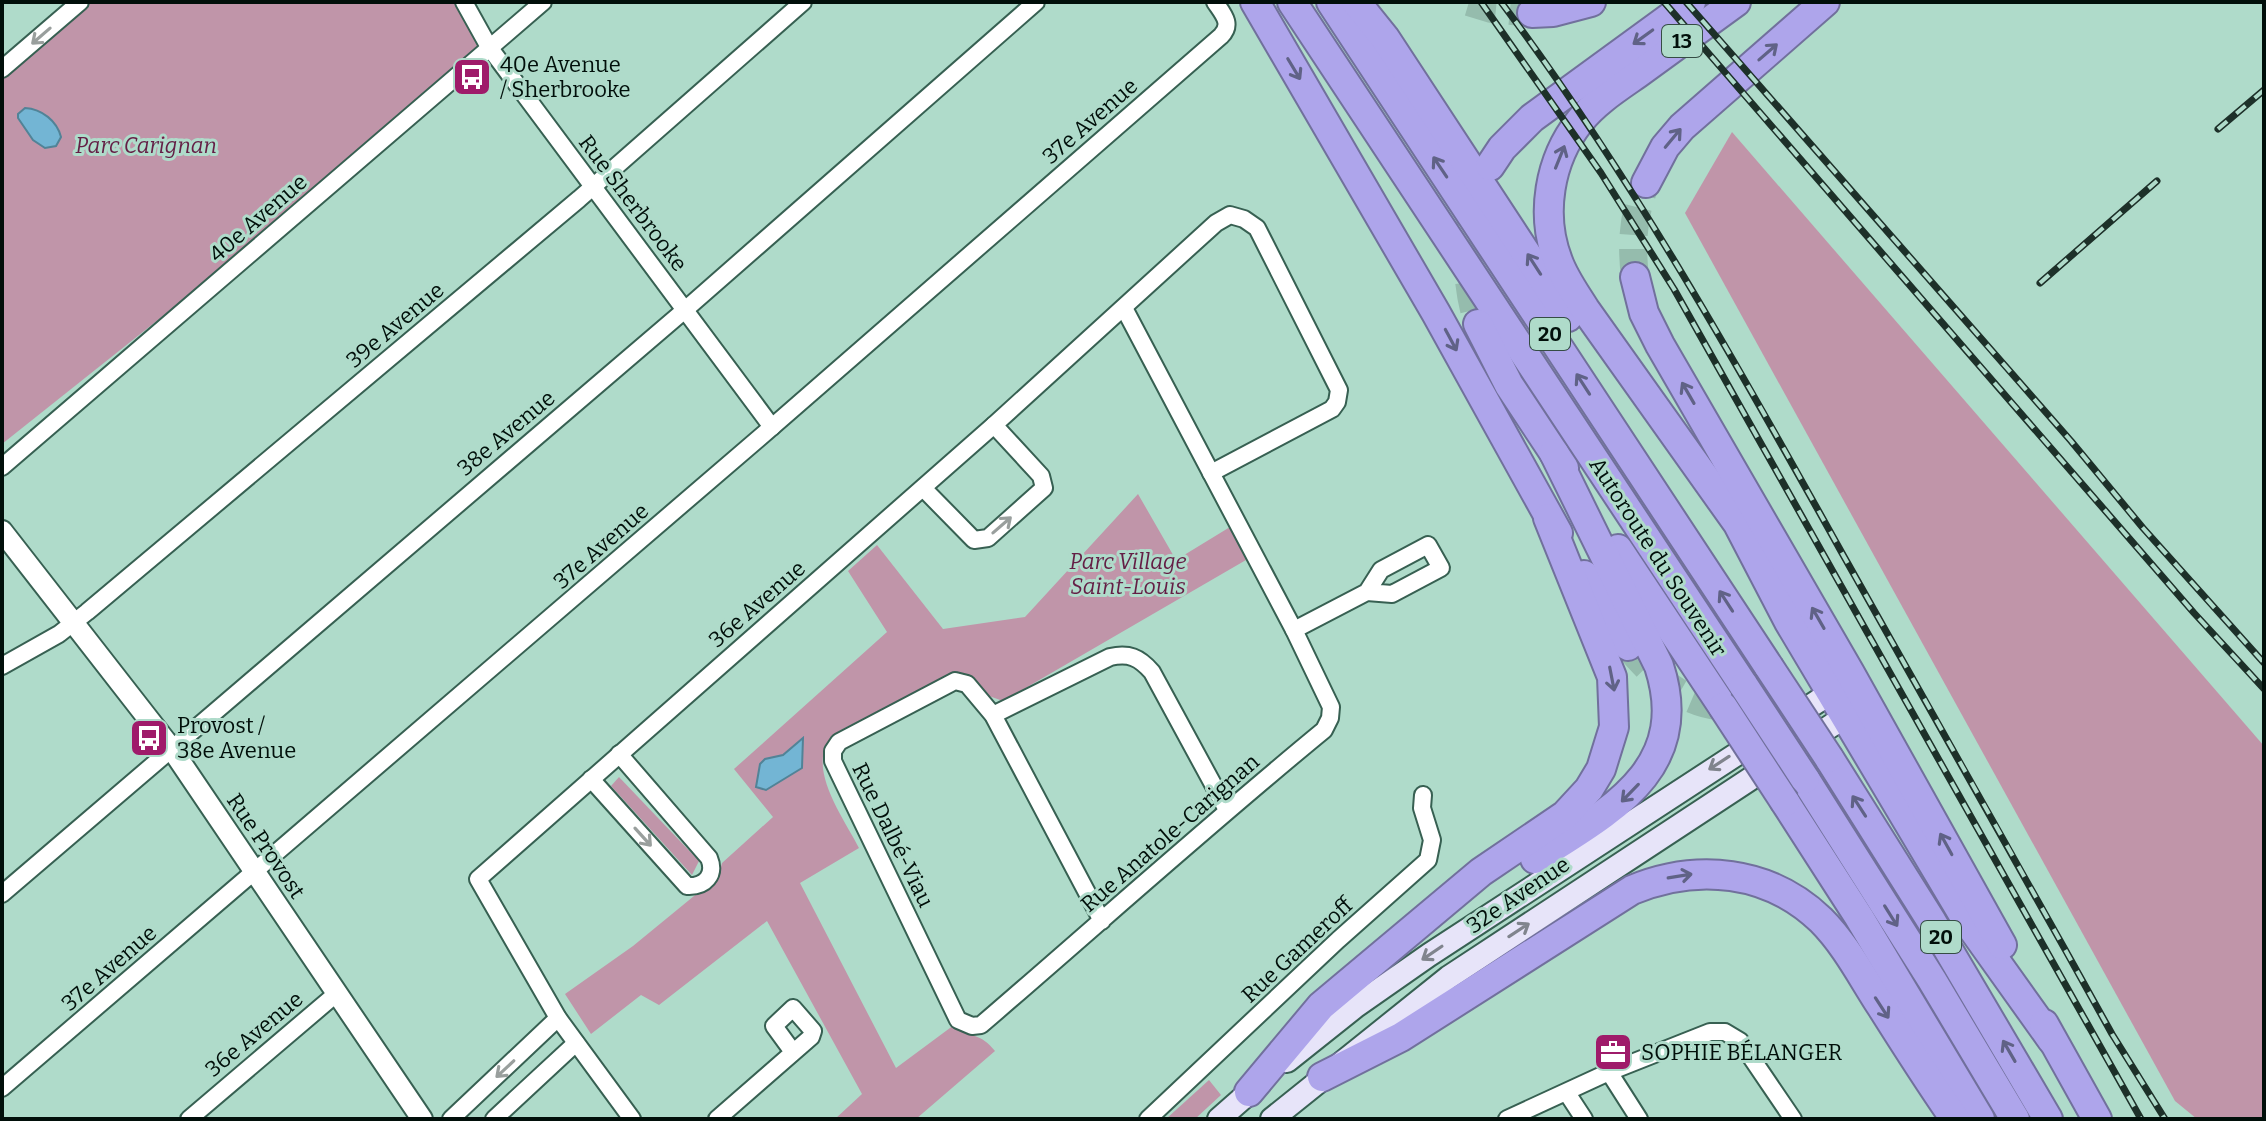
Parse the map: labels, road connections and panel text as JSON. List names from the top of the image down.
{
  "streets": {
    "highway": ["13", "20", "Autoroute du Souvenir"],
    "main road": ["32e Avenue"],
    "street": [
      "37e Avenue",
      "Rue Sherbrooke",
      "40e Avenue",
      "39e Avenue",
      "38e Avenue",
      "36e Avenue",
      "Rue Anatole-Carignan",
      "Rue Dalbé-Viau",
      "Rue Provost",
      "Rue Gameroff"
    ]
  },
  "crossings": [
    ["37e Avenue", "Rue Sherbrooke"],
    ["37e Avenue", "Rue Provost"],
    ["Rue Sherbrooke", "40e Avenue"],
    ["Rue Sherbrooke", "39e Avenue"],
    ["Rue Sherbrooke", "38e Avenue"],
    ["39e Avenue", "Rue Provost"],
    ["38e Avenue", "Rue Provost"],
    ["36e Avenue", "Rue Anatole-Carignan"],
    ["36e Avenue", "Rue Provost"],
    ["Rue Anatole-Carignan", "Rue Dalbé-Viau"]
  ],
  "parks": ["Parc Carignan", "Parc Village Saint-Louis"],
  "places": {
    "bus stop": ["40e Avenue / Sherbrooke", "Provost / 38e Avenue"],
    "office": ["SOPHIE BÉLANGER"]
  }
}
